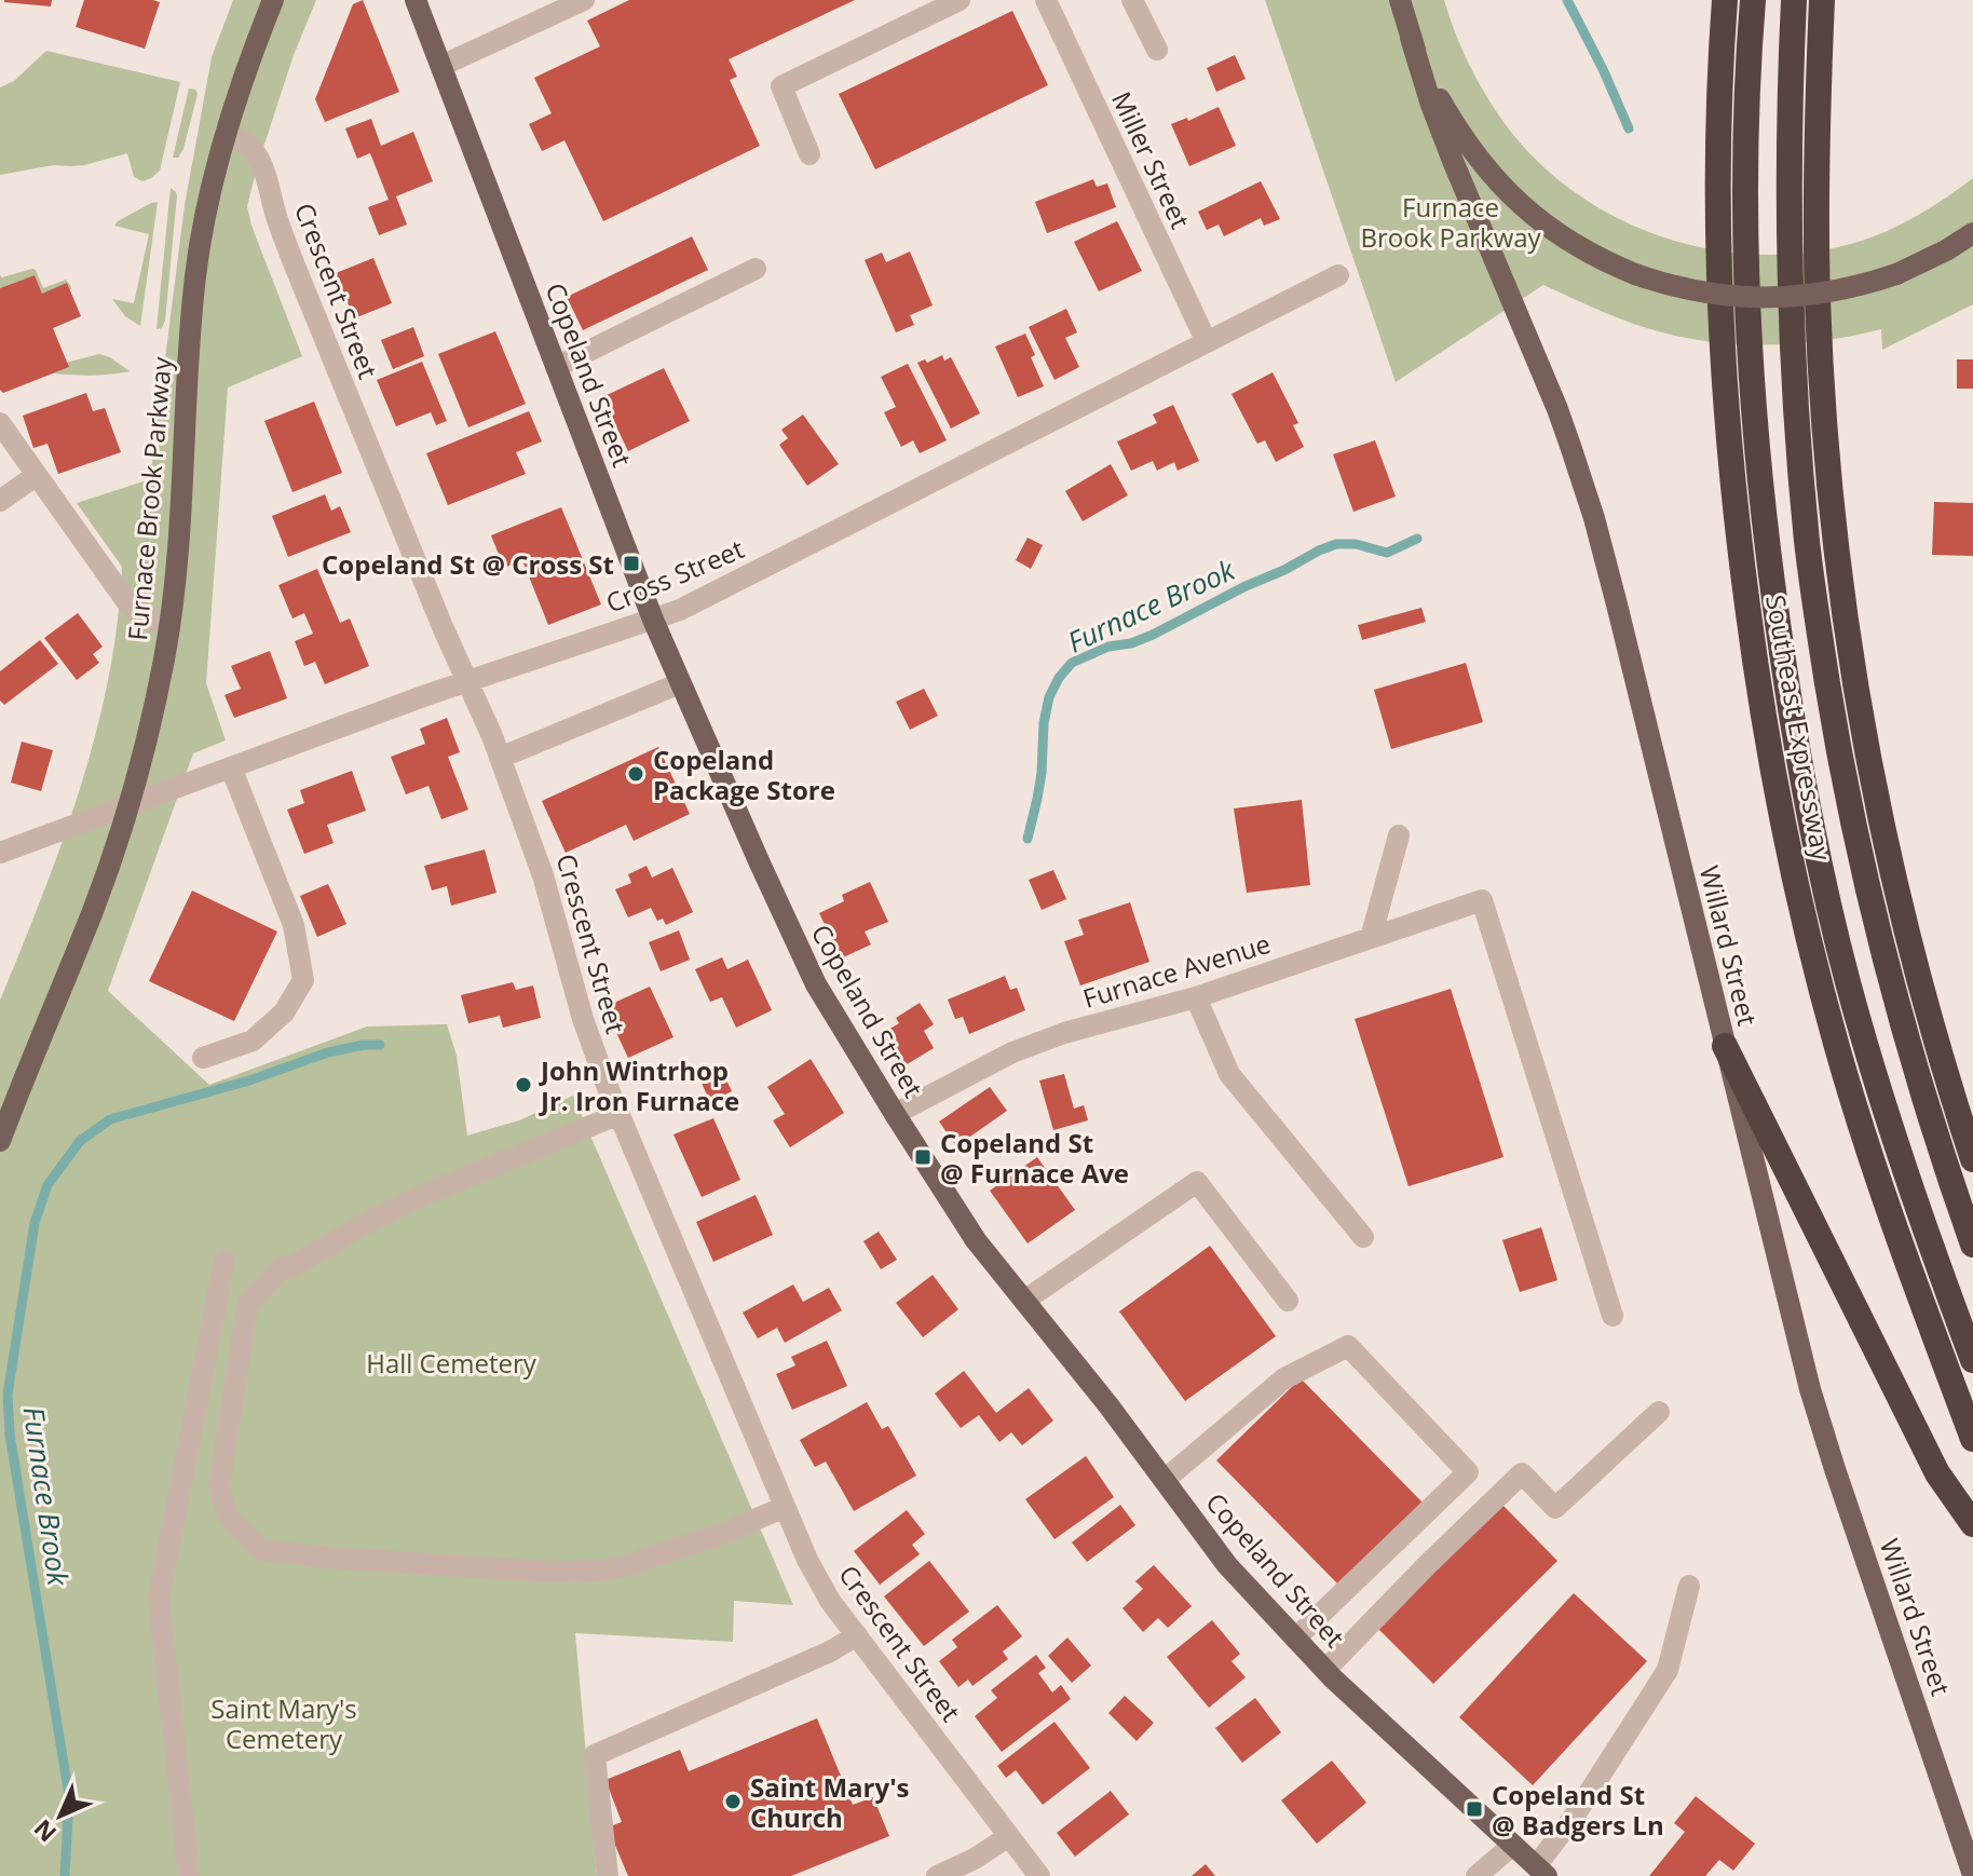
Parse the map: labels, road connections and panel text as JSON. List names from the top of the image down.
{
  "streets": {
    "highway": ["Southeast Expressway"],
    "main road": ["Copeland Street", "Furnace Brook Parkway", "Willard Street"],
    "street": [
      "Miller Street",
      "Crescent Street",
      "Cross Street",
      "Furnace Avenue"
    ]
  },
  "crossings": [
    ["Miller Street", "Cross Street"],
    ["Crescent Street", "Furnace Brook Parkway"],
    ["Crescent Street", "Cross Street"],
    ["Copeland Street", "Cross Street"],
    ["Copeland Street", "Furnace Avenue"],
    ["Furnace Brook Parkway", "Cross Street"]
  ],
  "water": ["Furnace Brook"],
  "parks": ["Furnace Brook Parkway", "Hall Cemetery", "Saint Mary's Cemetery"],
  "places": {
    "transit": ["Copeland St @ Cross St", "Copeland St @ Furnace Ave", "Copeland St @ Badgers Ln"],
    "other": ["Copeland Package Store", "John Wintrhop Jr. Iron Furnace", "Saint Mary's Church"]
  },
  "north": "bottom left"
}
